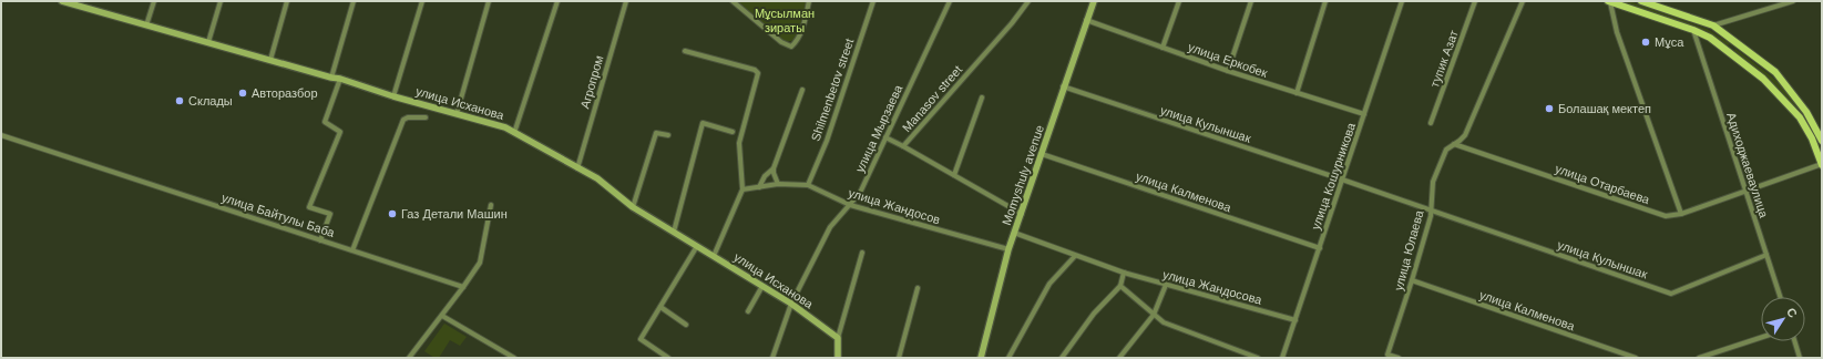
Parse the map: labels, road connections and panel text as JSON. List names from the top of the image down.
{
  "streets": {
    "main road": ["улица Исханова", "Momyshuly avenue"],
    "street": [
      "тупик Азат",
      "улица Еркобек",
      "Агропром",
      "Shilmenbetov street",
      "Manasov street",
      "улица Кулыншак",
      "улица Мырзаева",
      "Адиходжаеваулица",
      "улица Кошурникова",
      "улица Отарбаева",
      "улица Калменова",
      "улица Жандосов",
      "улица Байтулы Баба",
      "улица Юлаева",
      "улица Жандосова"
    ]
  },
  "crossings": [
    ["улица Еркобек", "Momyshuly avenue"],
    ["улица Еркобек", "улица Кошурникова"],
    ["Агропром", "улица Исханова"],
    ["Shilmenbetov street", "улица Жандосов"],
    ["Manasov street", "Momyshuly avenue"],
    ["улица Исханова", "улица Мырзаева"],
    ["улица Кулыншак", "Адиходжаеваулица"],
    ["улица Кулыншак", "Momyshuly avenue"],
    ["улица Кулыншак", "улица Кошурникова"],
    ["улица Кулыншак", "улица Юлаева"],
    ["улица Мырзаева", "улица Жандосов"],
    ["Адиходжаеваулица", "улица Отарбаева"],
    ["Momyshuly avenue", "улица Калменова"],
    ["Momyshuly avenue", "улица Жандосов"],
    ["Momyshuly avenue", "улица Жандосова"],
    ["улица Кошурникова", "улица Калменова"],
    ["улица Кошурникова", "улица Жандосова"],
    ["улица Отарбаева", "улица Юлаева"],
    ["улица Калменова", "улица Юлаева"]
  ],
  "parks": ["Мұсылман зираты"],
  "places": [
    "Мұса",
    "Авторазбор",
    "Склады",
    "Болашақ мектеп",
    "Газ Детали Машин"
  ],
  "north": "top right"
}
